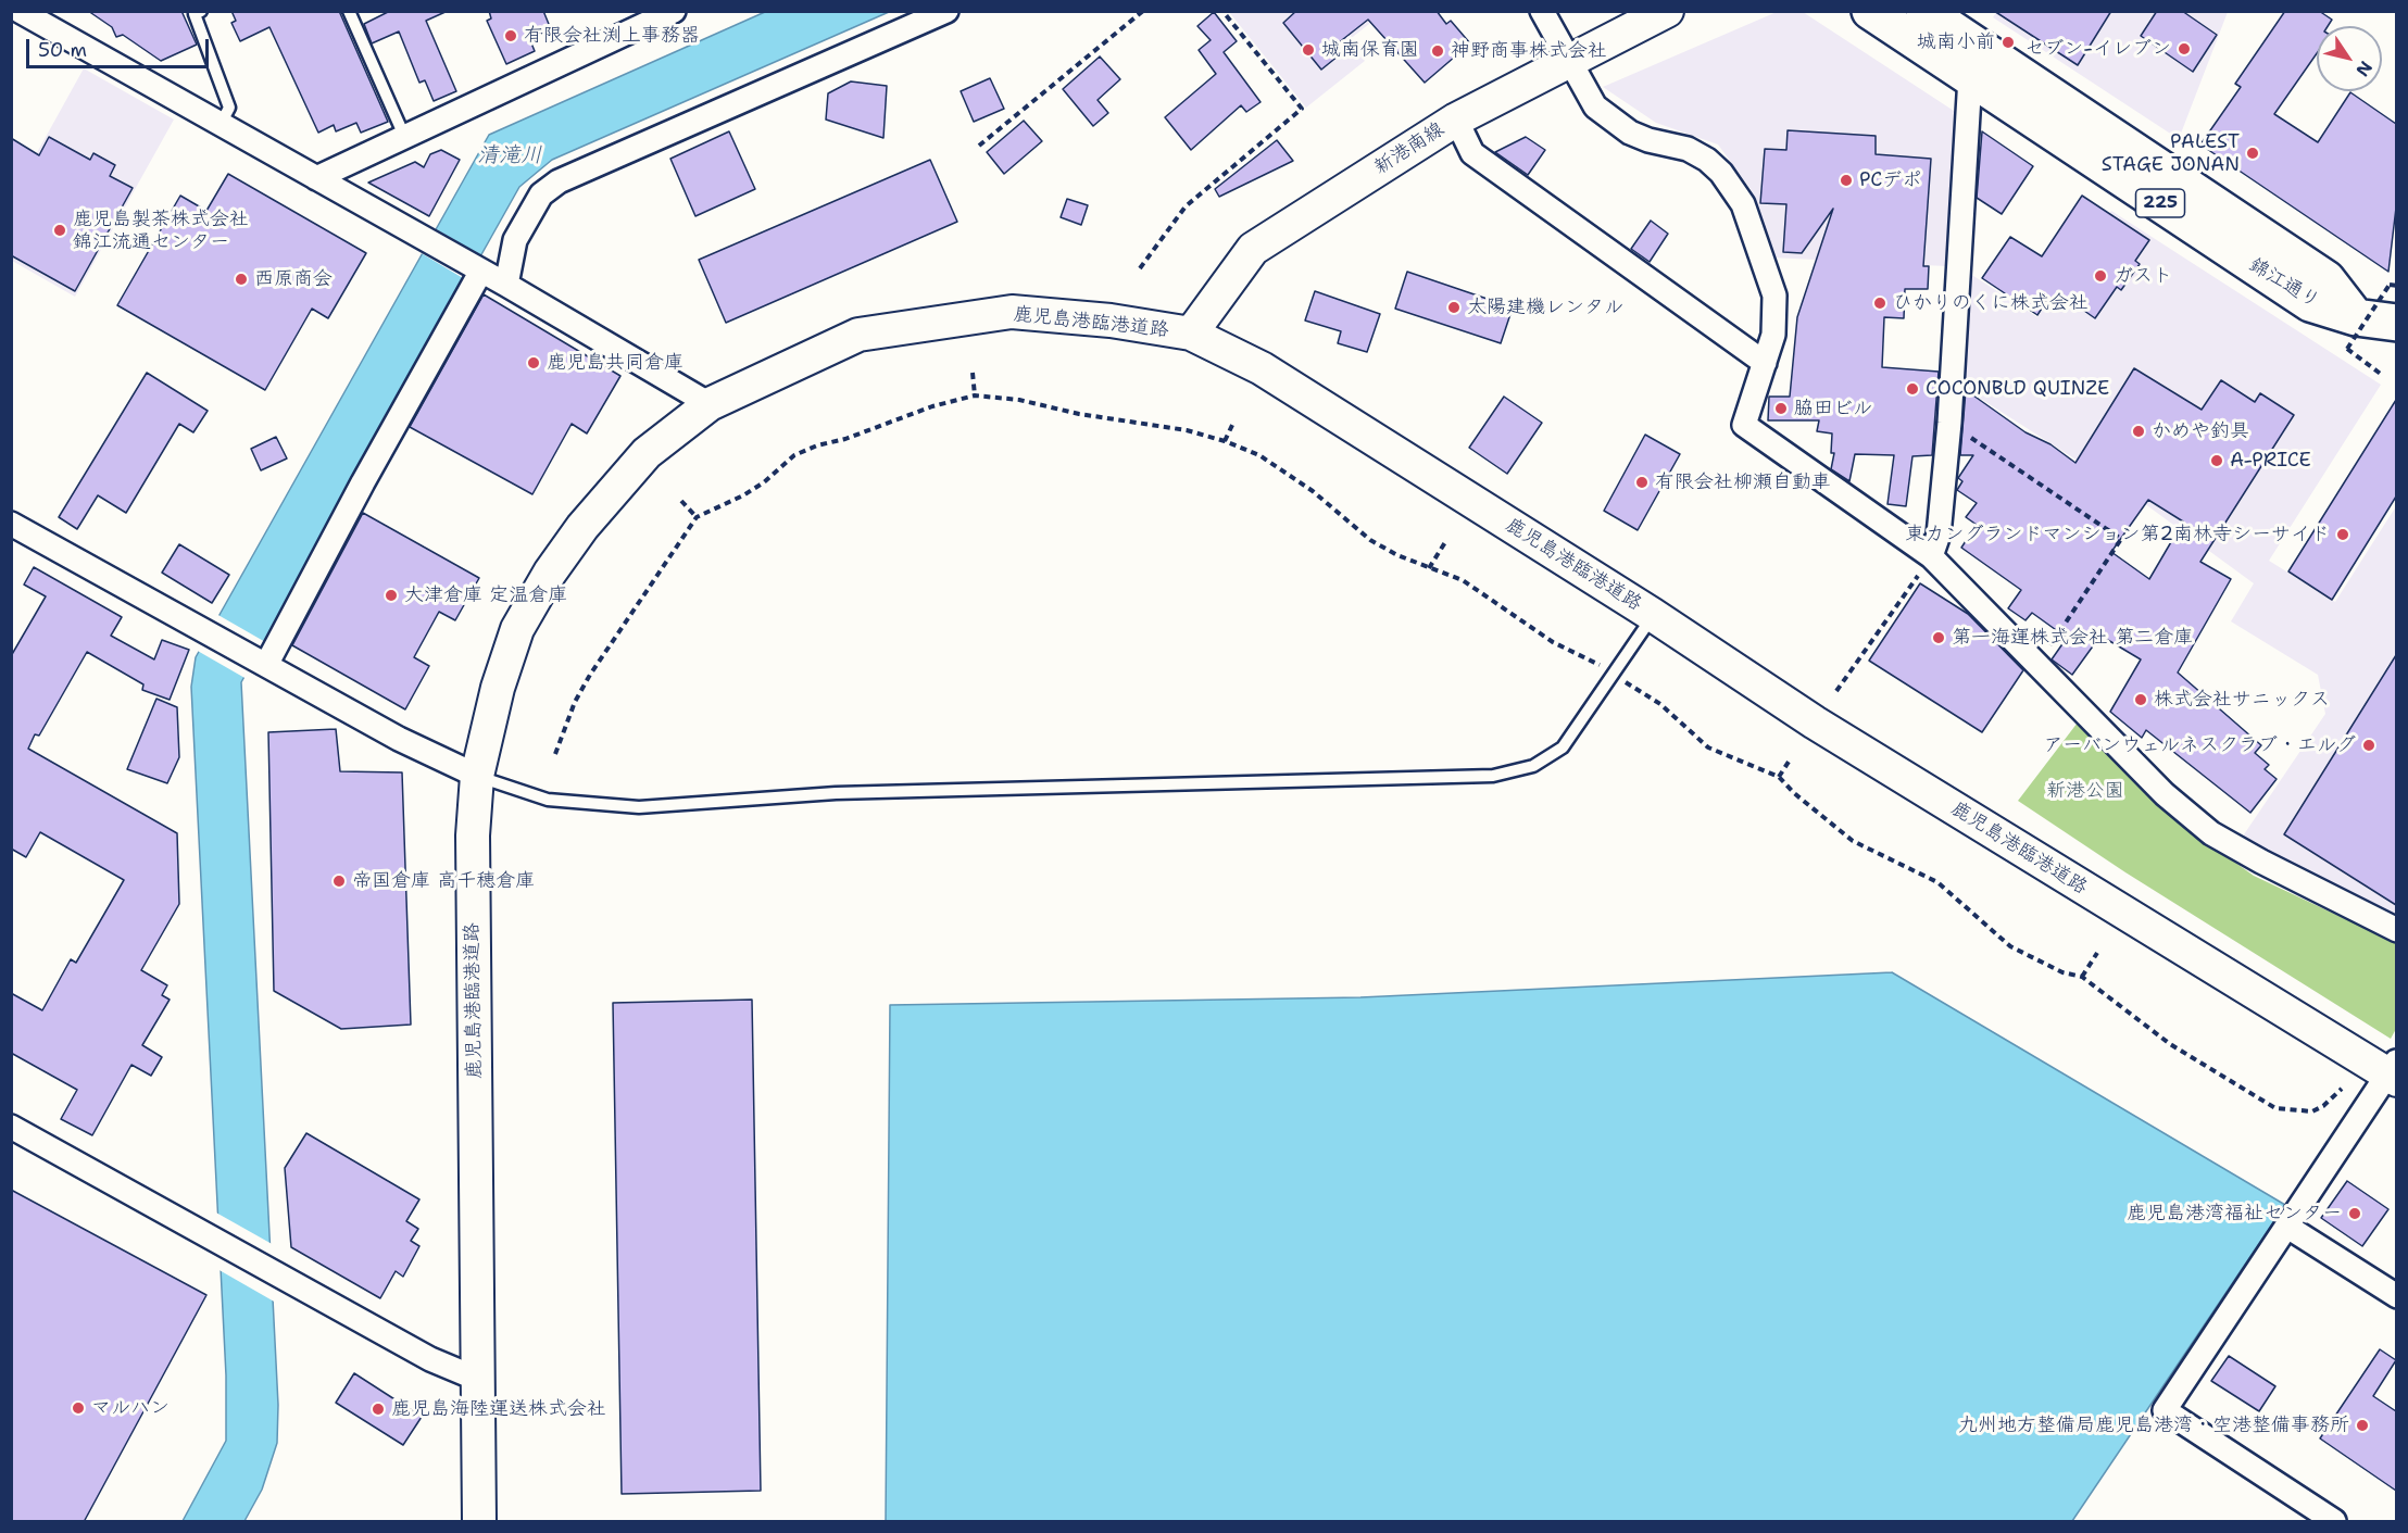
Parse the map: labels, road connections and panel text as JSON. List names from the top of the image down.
{
  "streets": {
    "highway": ["225", "錦江通り"],
    "street": ["新港南線", "鹿児島港臨港道路"]
  },
  "crossings": [
    ["新港南線", "鹿児島港臨港道路"],
    ["225", "錦江通り"]
  ],
  "water": ["清滝川"],
  "parks": ["新港公園"],
  "places": [
    "有限会社渕上事務器",
    "城南小前",
    "セブン-イレブン",
    "城南保育園",
    "神野商事株式会社",
    "PALEST STAGE JONAN",
    "PCデポ",
    "鹿児島製茶株式会社 錦江流通センター",
    "ガスト",
    "西原商会",
    "ひかりのくに株式会社",
    "太陽建機レンタル",
    "鹿児島共同倉庫",
    "COCONBLD QUINZE",
    "脇田ビル",
    "かめや釣具",
    "A-PRICE",
    "有限会社柳瀬自動車",
    "東カングランドマンション第2南林寺シーサイド",
    "大津倉庫 定温倉庫",
    "第一海運株式会社 第二倉庫",
    "株式会社サニックス",
    "アーバンウェルネスクラブ・エルグ",
    "帝国倉庫 高千穂倉庫",
    "鹿児島港湾福祉センター",
    "マルハン",
    "鹿児島海陸運送株式会社",
    "九州地方整備局鹿児島港湾・空港整備事務所"
  ],
  "scale_bar": "50 m",
  "north": "bottom right"
}
